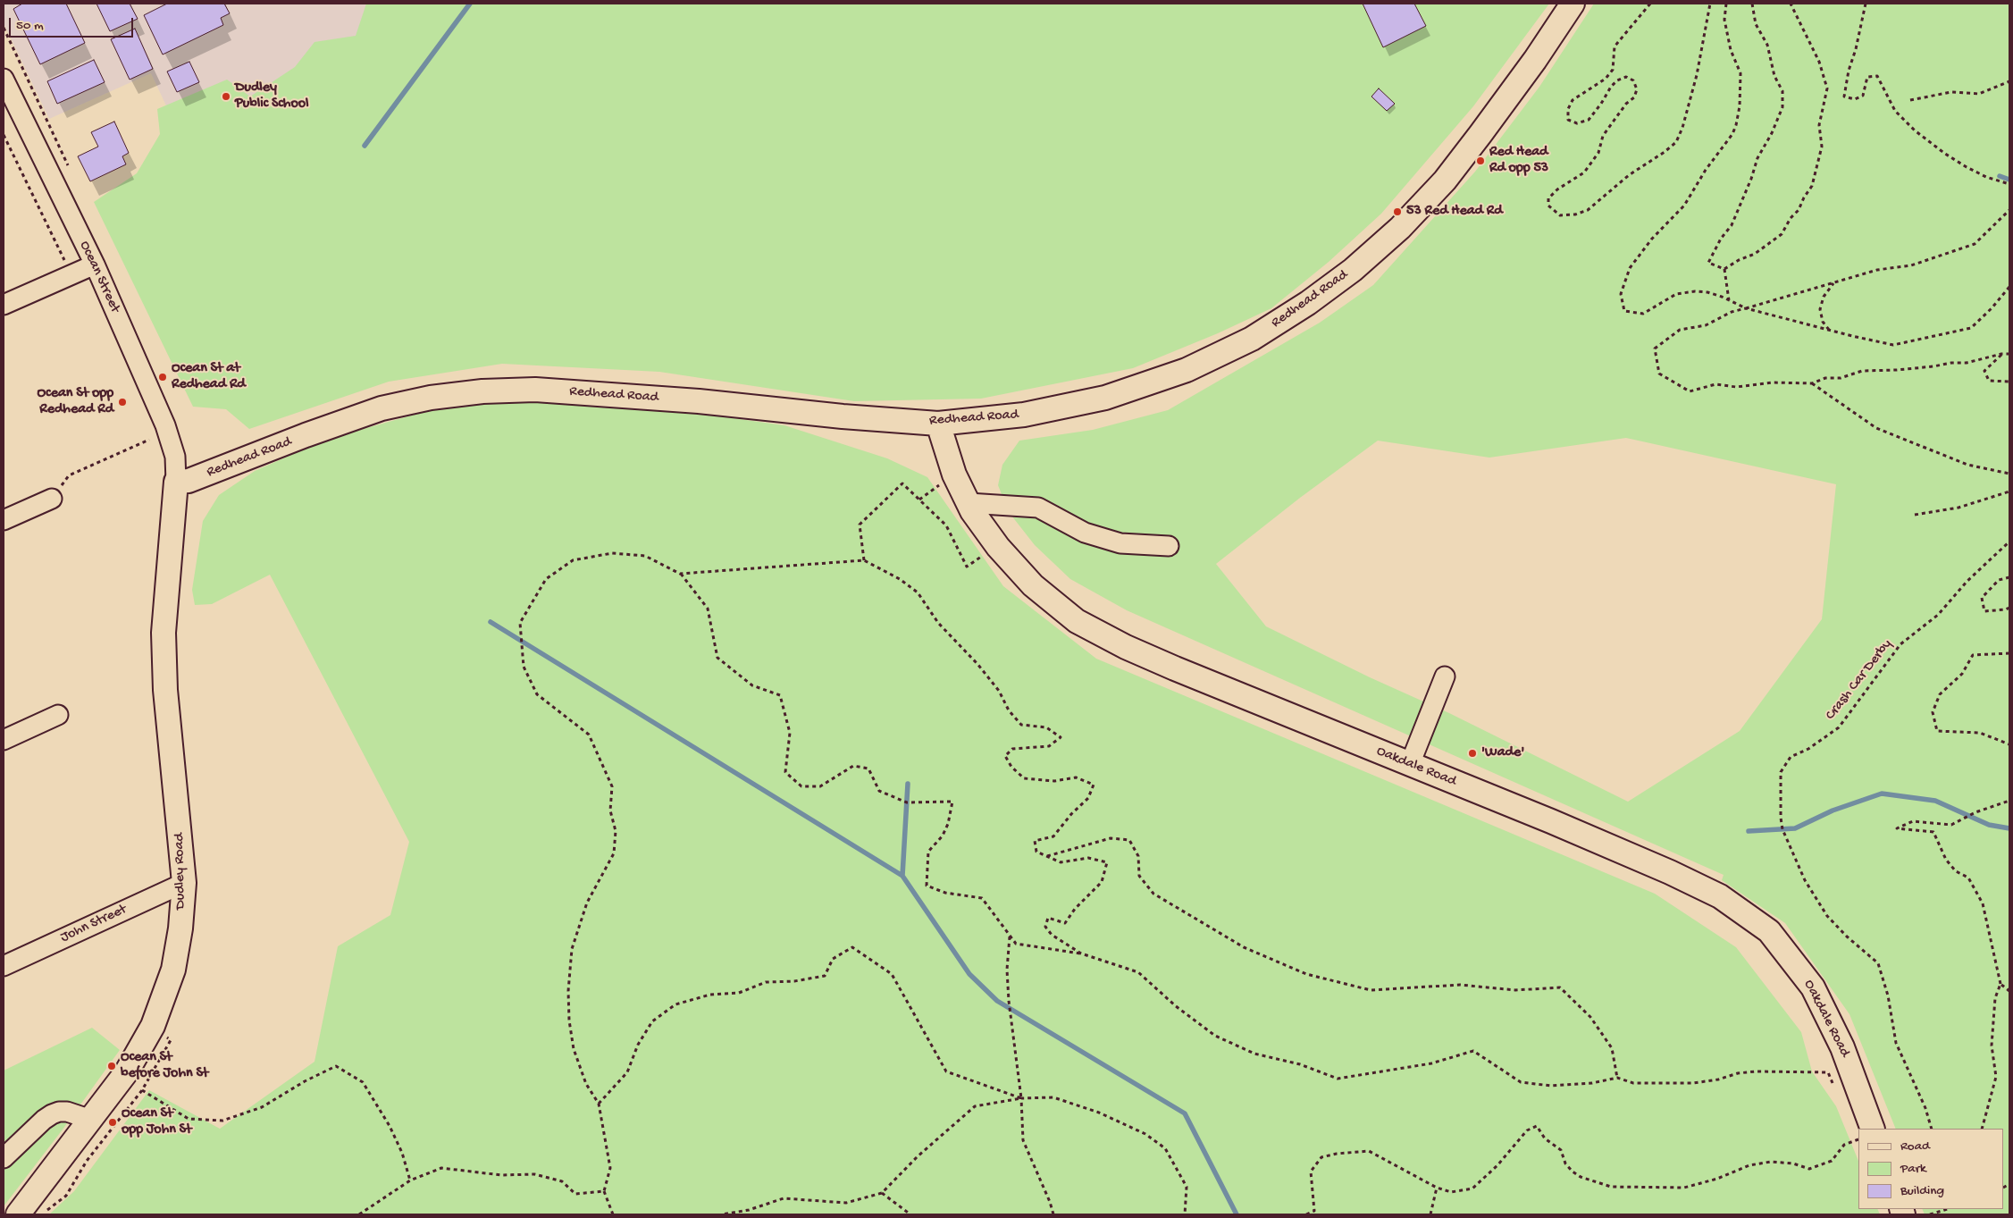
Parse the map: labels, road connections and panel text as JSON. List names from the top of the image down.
{
  "streets": {
    "main road": ["Redhead Road", "Oakdale Road", "Dudley Road"],
    "street": ["Ocean Street", "John Street"],
    "path": ["Crash Car Derby"]
  },
  "crossings": [
    ["Ocean Street", "Redhead Road"],
    ["Ocean Street", "Dudley Road"],
    ["Redhead Road", "Oakdale Road"],
    ["Redhead Road", "Dudley Road"],
    ["Dudley Road", "John Street"]
  ],
  "places": [
    "Dudley Public School",
    "Red Head Rd opp 53",
    "53 Red Head Rd",
    "Ocean St at Redhead Rd",
    "Ocean St opp Redhead Rd",
    "'Wade'",
    "Ocean St before John St",
    "Ocean St opp John St"
  ],
  "legend": ["Road", "Park", "Building"],
  "scale_bar": "50 m"
}
